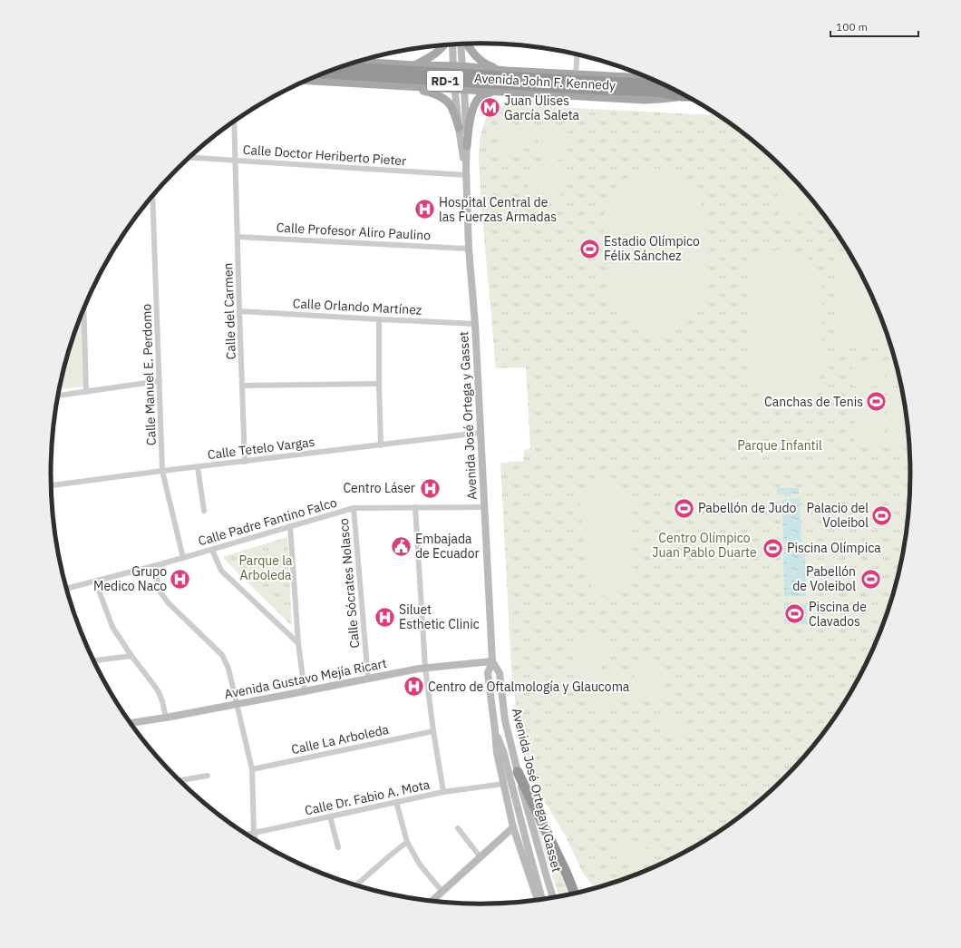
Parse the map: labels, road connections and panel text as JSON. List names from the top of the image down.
{
  "streets": {
    "highway": ["RD-1"],
    "main road": ["Avenida John F. Kennedy", "Avenida José Ortega y Gasset", "Avenida Gustavo Mejía Ricart"],
    "street": [
      "Calle Doctor Heriberto Pieter",
      "Calle Profesor Aliro Paulino",
      "Calle Orlando Martínez",
      "Calle del Carmen",
      "Calle Manuel E. Perdomo",
      "Calle Tetelo Vargas",
      "Calle Padre Fantino Falco",
      "Calle Sócrates Nolasco",
      "Calle La Arboleda",
      "Calle Dr. Fabio A. Mota"
    ]
  },
  "crossings": [
    ["RD-1", "Avenida John F. Kennedy"],
    ["Avenida John F. Kennedy", "Avenida José Ortega y Gasset"],
    ["Calle Doctor Heriberto Pieter", "Calle del Carmen"],
    ["Calle Doctor Heriberto Pieter", "Avenida José Ortega y Gasset"],
    ["Calle Profesor Aliro Paulino", "Calle del Carmen"],
    ["Calle Profesor Aliro Paulino", "Avenida José Ortega y Gasset"],
    ["Calle Orlando Martínez", "Calle del Carmen"],
    ["Calle Orlando Martínez", "Avenida José Ortega y Gasset"],
    ["Calle del Carmen", "Calle Tetelo Vargas"],
    ["Calle Manuel E. Perdomo", "Calle Tetelo Vargas"],
    ["Calle Manuel E. Perdomo", "Calle Padre Fantino Falco"],
    ["Avenida José Ortega y Gasset", "Calle Tetelo Vargas"],
    ["Avenida José Ortega y Gasset", "Calle Padre Fantino Falco"],
    ["Avenida José Ortega y Gasset", "Avenida Gustavo Mejía Ricart"],
    ["Avenida José Ortega y Gasset", "Calle Dr. Fabio A. Mota"],
    ["Calle Padre Fantino Falco", "Calle Sócrates Nolasco"],
    ["Calle Sócrates Nolasco", "Avenida Gustavo Mejía Ricart"]
  ],
  "parks": ["Parque Infantil", "Centro Olímpico Juan Pablo Duarte", "Parque la Arboleda"],
  "places": {
    "metro station": ["Juan Ulises García Saleta"],
    "hospital": [
      "Hospital Central de las Fuerzas Armadas",
      "Centro Láser",
      "Grupo Medico Naco",
      "Siluet Esthetic Clinic",
      "Centro de Oftalmología y Glaucoma"
    ],
    "sports": [
      "Estadio Olímpico Félix Sánchez",
      "Canchas de Tenis",
      "Pabellón de Judo",
      "Palacio del Voleibol",
      "Piscina Olímpica",
      "Pabellón de Voleibol",
      "Piscina de Clavados"
    ],
    "public building": ["Embajada de Ecuador"]
  },
  "scale_bar": "100 m"
}
